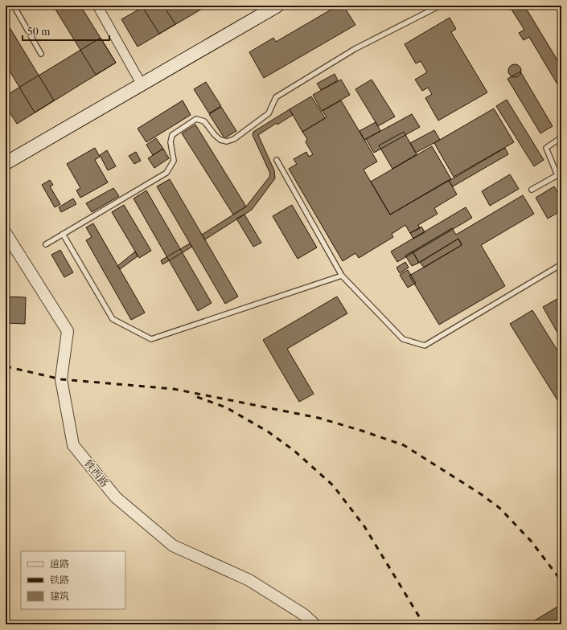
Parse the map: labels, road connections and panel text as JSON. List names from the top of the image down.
{
  "streets": {
    "street": ["铁西路"]
  },
  "legend": ["道路", "铁路", "建筑"],
  "scale_bar": "50 m"
}
